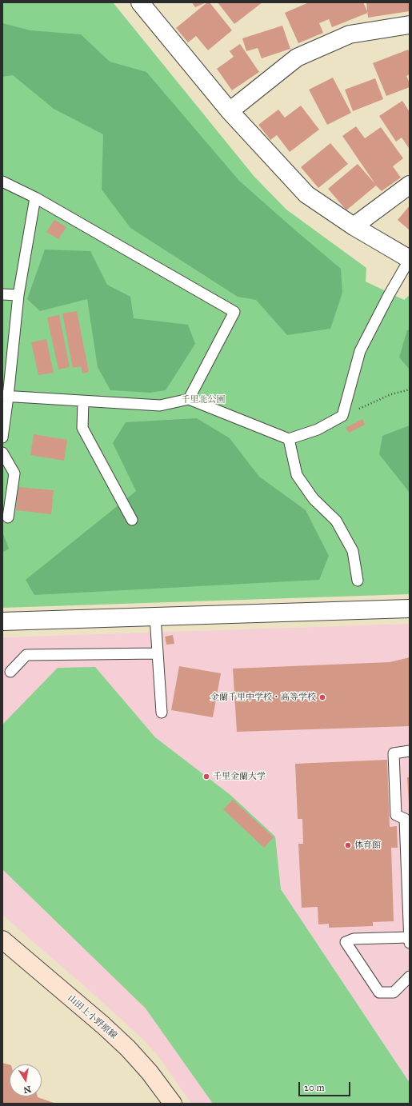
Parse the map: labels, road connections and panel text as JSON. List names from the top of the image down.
{
  "streets": {
    "main road": ["山田上小野原線"]
  },
  "parks": ["千里北公園"],
  "places": ["金蘭千里中学校・高等学校", "千里金蘭大学", "体育館"],
  "scale_bar": "20 m",
  "north": "bottom"
}
